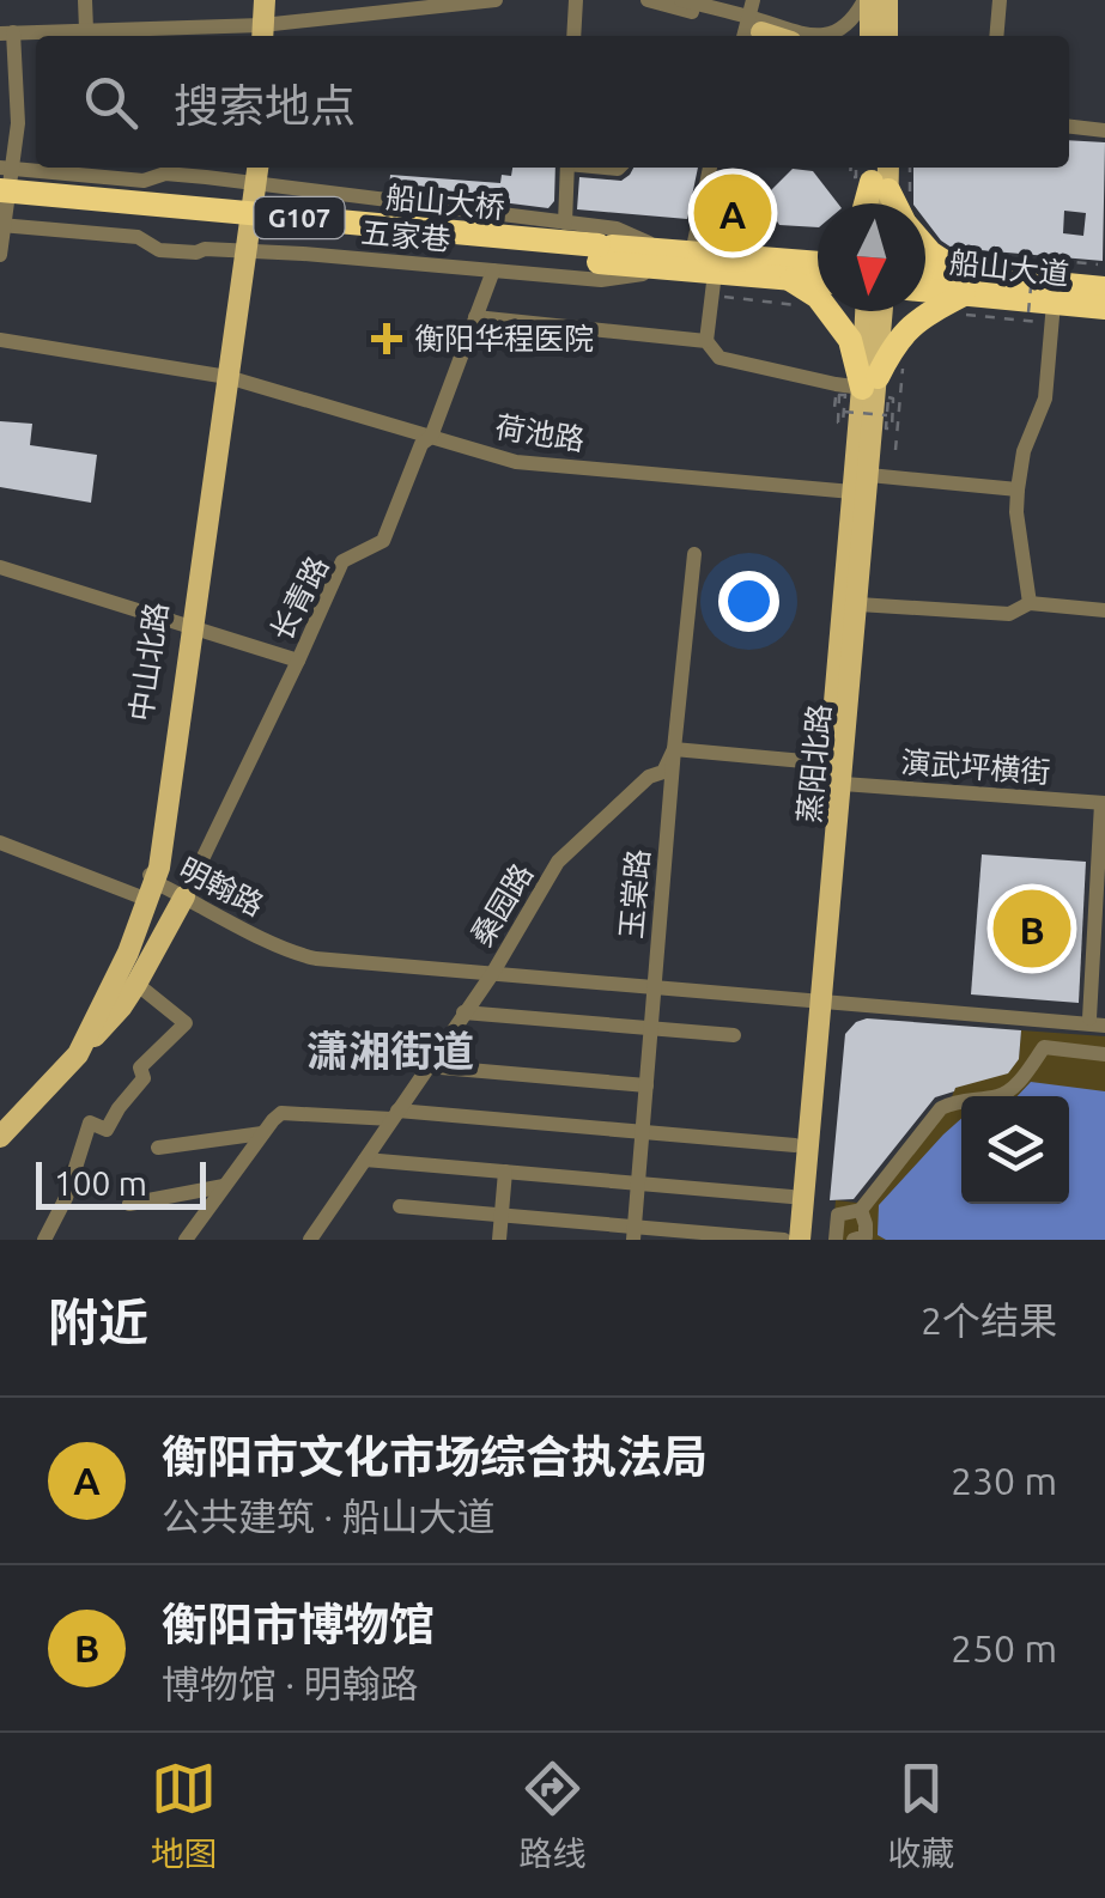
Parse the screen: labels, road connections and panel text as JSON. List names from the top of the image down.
{
  "streets": {
    "highway": ["船山大桥", "G107", "船山大道"],
    "main road": ["中山北路", "蒸阳北路"],
    "street": [
      "五家巷",
      "荷池路",
      "长青路",
      "演武坪横街",
      "明翰路",
      "玉棠路",
      "桑园路"
    ]
  },
  "crossings": [
    ["船山大桥", "G107"],
    ["船山大桥", "五家巷"],
    ["G107", "五家巷"],
    ["五家巷", "长青路"],
    ["五家巷", "中山北路"],
    ["荷池路", "长青路"],
    ["荷池路", "中山北路"],
    ["荷池路", "蒸阳北路"],
    ["长青路", "中山北路"],
    ["长青路", "明翰路"],
    ["中山北路", "明翰路"],
    ["蒸阳北路", "演武坪横街"],
    ["蒸阳北路", "明翰路"],
    ["明翰路", "玉棠路"],
    ["明翰路", "桑园路"],
    ["玉棠路", "桑园路"]
  ],
  "districts": ["潇湘街道"],
  "places": {
    "health": ["衡阳华程医院"]
  },
  "scale_bar": "100 m",
  "north": "bottom",
  "page": {
    "search": "搜索地点",
    "pins": ["A", "B"],
    "scale": "100 m",
    "heading": ["附近", "2个结果"],
    "list": [
      {
        "mark": "A",
        "name": "衡阳市文化市场综合执法局",
        "note": "公共建筑 · 船山大道",
        "value": "230 m"
      },
      {
        "mark": "B",
        "name": "衡阳市博物馆",
        "note": "博物馆 · 明翰路",
        "value": "250 m"
      }
    ],
    "nav": ["地图", "路线", "收藏"]
  }
}
